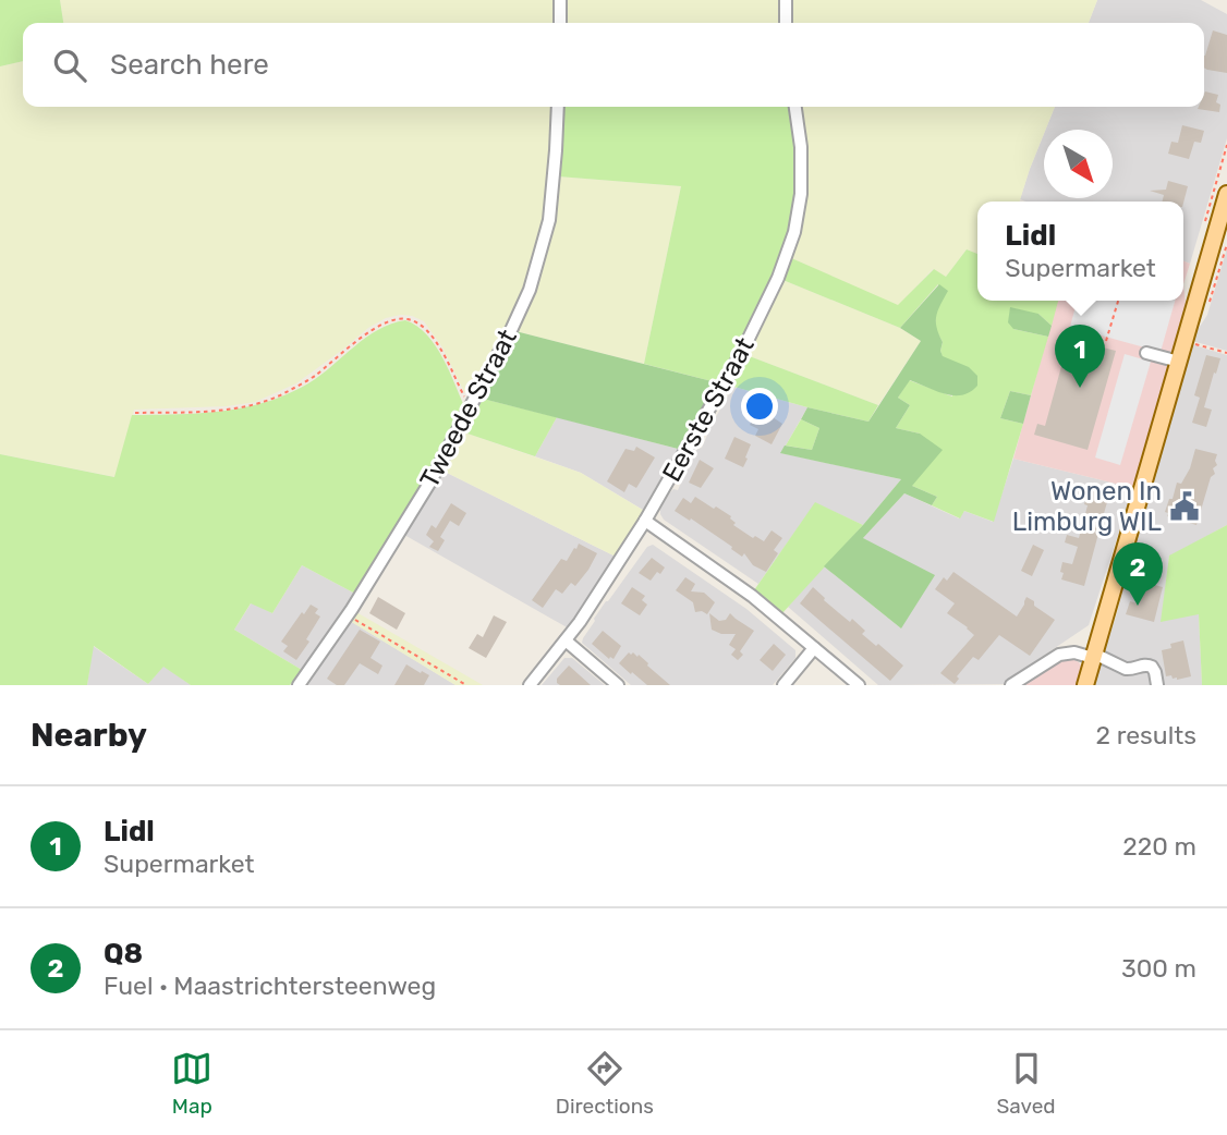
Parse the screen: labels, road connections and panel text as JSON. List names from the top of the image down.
{
  "streets": {
    "street": ["Tweede Straat", "Eerste Straat"]
  },
  "places": {
    "public building": ["Wonen In Limburg WIL"]
  },
  "north": "bottom right",
  "page": {
    "search": "Search here",
    "popup": ["Lidl", "Supermarket"],
    "pins": ["1", "2"],
    "heading": ["Nearby", "2 results"],
    "list": [
      {
        "mark": "1",
        "name": "Lidl",
        "note": "Supermarket",
        "value": "220 m"
      },
      {
        "mark": "2",
        "name": "Q8",
        "note": "Fuel · Maastrichtersteenweg",
        "value": "300 m"
      }
    ],
    "nav": ["Map", "Directions", "Saved"]
  }
}
